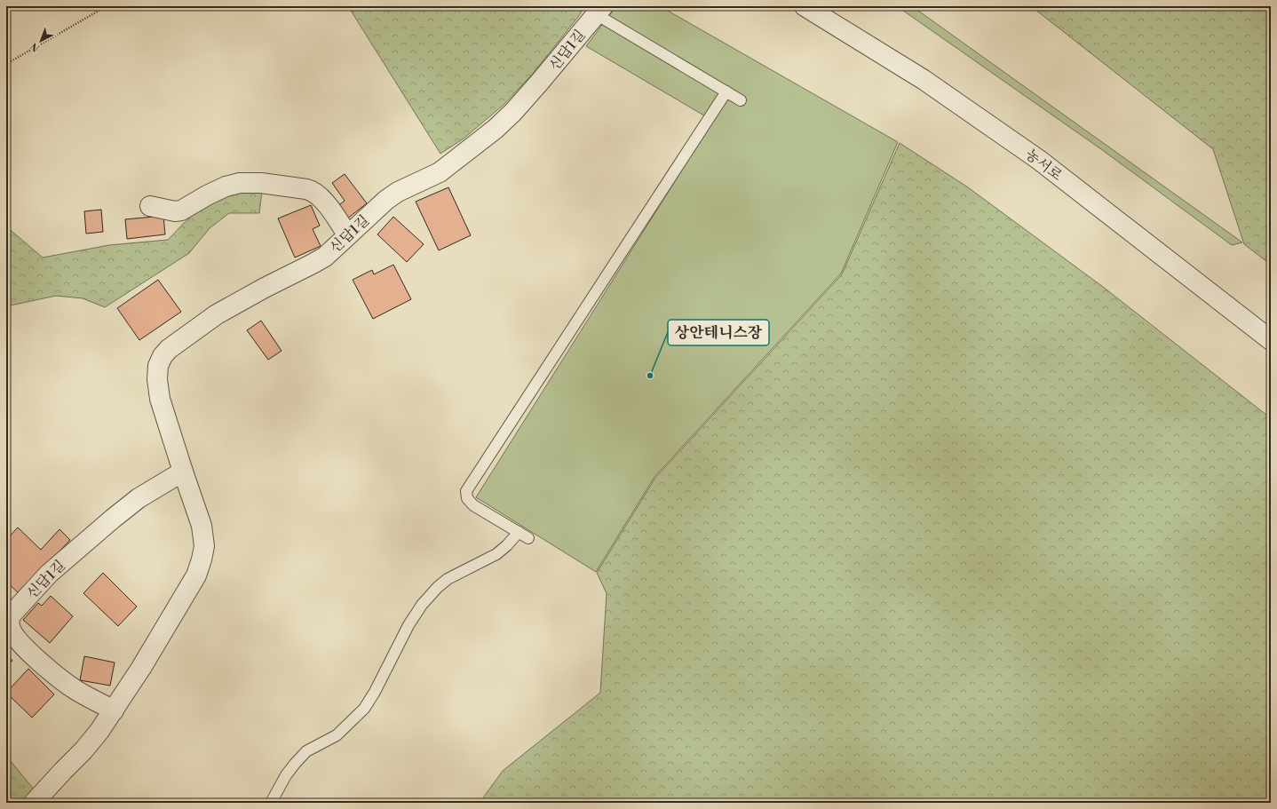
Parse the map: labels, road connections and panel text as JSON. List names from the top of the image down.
{
  "streets": {
    "street": ["신답1길", "농서로"]
  },
  "places": ["상안테니스장"],
  "north": "bottom left"
}
